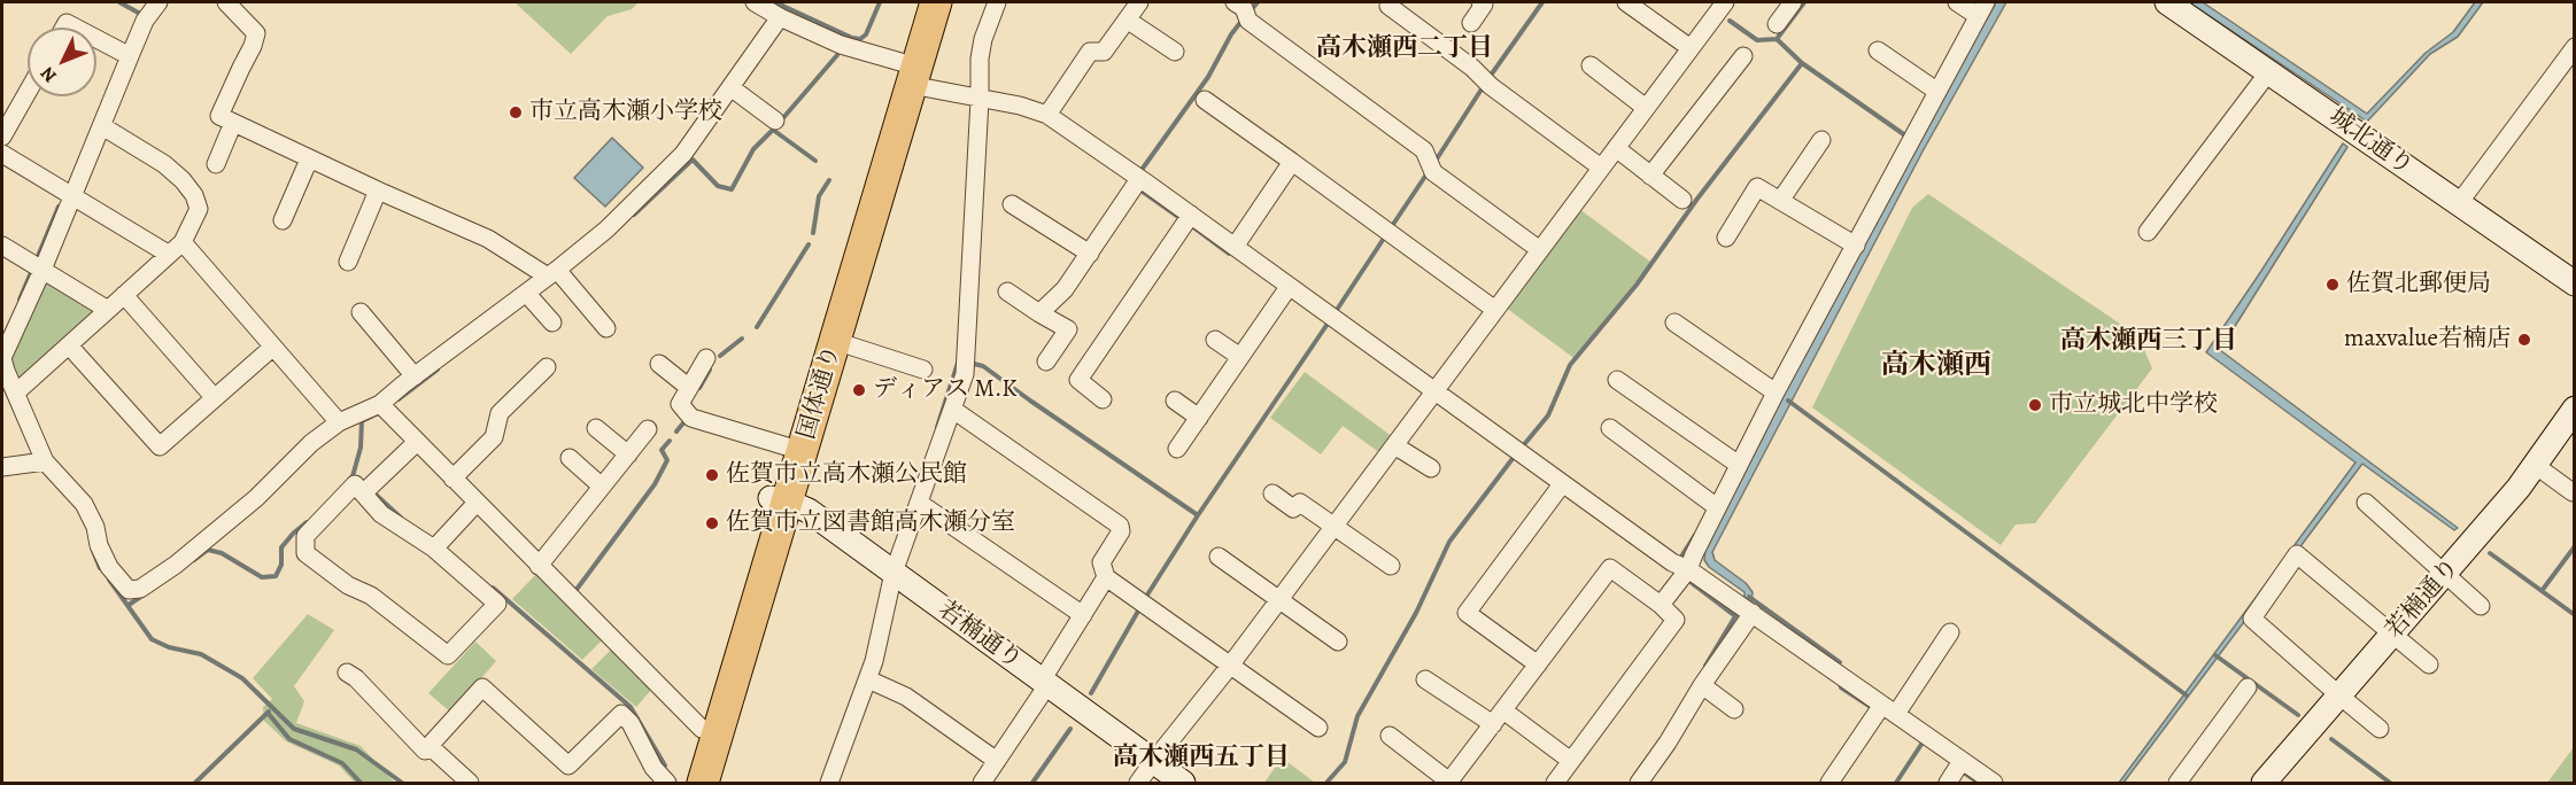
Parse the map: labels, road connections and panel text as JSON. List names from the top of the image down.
{
  "streets": {
    "highway": ["国体通り"],
    "street": ["城北通り", "若楠通り"]
  },
  "crossings": [
    ["国体通り", "若楠通り"]
  ],
  "districts": [
    "高木瀬西二丁目",
    "高木瀬西三丁目",
    "高木瀬西",
    "高木瀬西五丁目"
  ],
  "places": [
    "市立高木瀬小学校",
    "佐賀北郵便局",
    "maxvalue若楠店",
    "ディアス M.K",
    "市立城北中学校",
    "佐賀市立高木瀬公民館",
    "佐賀市立図書館高木瀬分室"
  ],
  "north": "bottom left"
}
